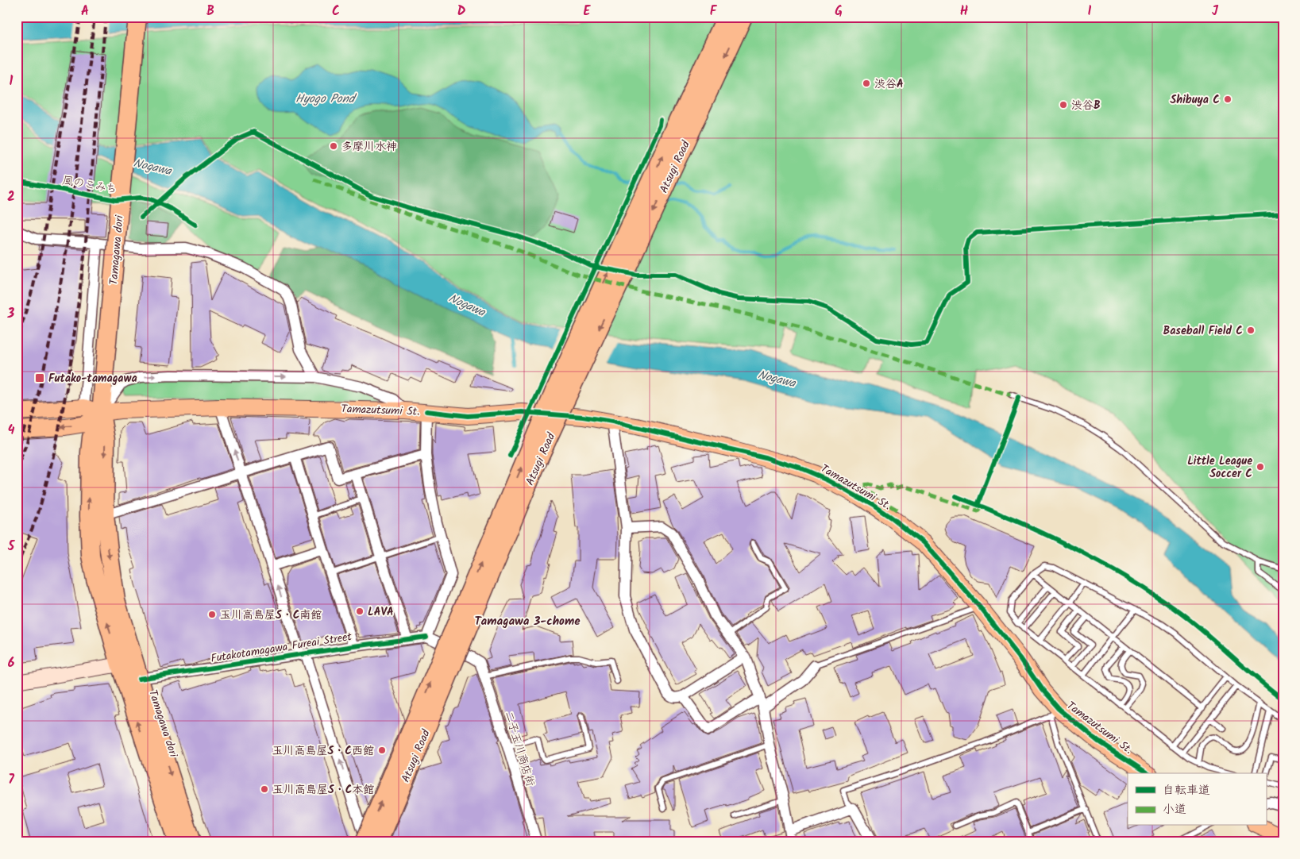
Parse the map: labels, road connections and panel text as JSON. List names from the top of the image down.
{
  "streets": {
    "highway": ["Atsugi Road", "Tamagawa dori"],
    "main road": ["Tamazutsumi St."],
    "street": ["Futakotamagawa Fureai Street", "二子玉川商店街"],
    "cycle path": ["風のこみち"]
  },
  "crossings": [
    ["Tamagawa dori", "Tamazutsumi St."],
    ["Tamagawa dori", "Futakotamagawa Fureai Street"],
    ["Futakotamagawa Fureai Street", "二子玉川商店街"]
  ],
  "districts": ["Tamagawa 3-chome"],
  "water": ["Hyogo Pond", "Nogawa"],
  "places": {
    "other": [
      "渋谷A",
      "Shibuya C",
      "渋谷B",
      "多摩川水神",
      "Baseball Field C",
      "Little League Soccer C",
      "LAVA",
      "玉川高島屋S・C南館",
      "玉川高島屋S・C西館",
      "玉川高島屋S・C本館"
    ],
    "transit": ["Futako-tamagawa"]
  },
  "legend": ["自転車道", "小道"],
  "grid": {
    "columns": [
      "A",
      "B",
      "C",
      "D",
      "E",
      "F",
      "G",
      "H",
      "I",
      "J"
    ],
    "rows": [
      "1",
      "2",
      "3",
      "4",
      "5",
      "6",
      "7"
    ]
  }
}
